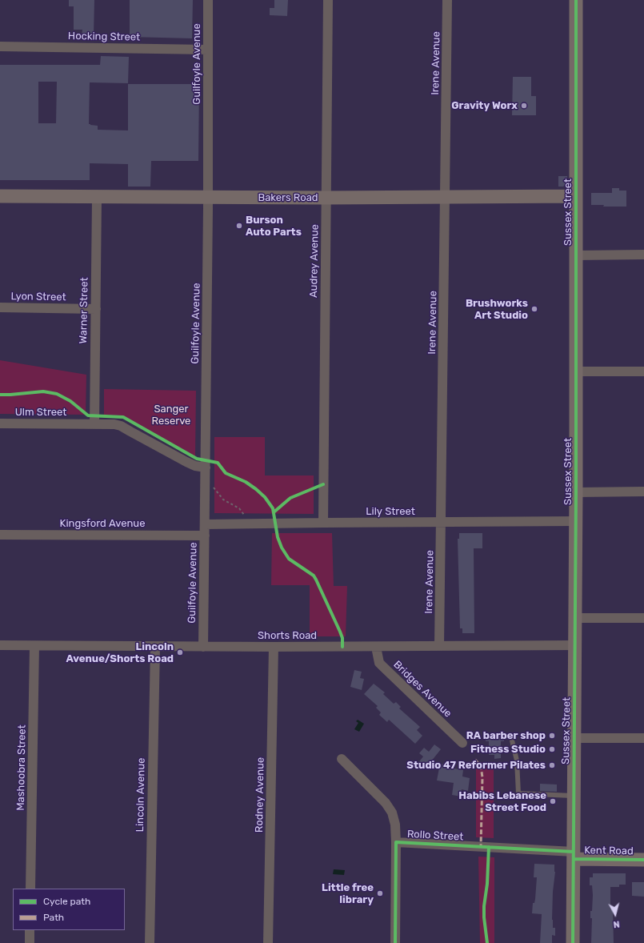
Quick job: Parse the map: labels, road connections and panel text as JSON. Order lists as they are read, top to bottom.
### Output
{
  "streets": {
    "street": [
      "Hocking Street",
      "Irene Avenue",
      "Guilfoyle Avenue",
      "Bakers Road",
      "Sussex Street",
      "Audrey Avenue",
      "Lyon Street",
      "Warner Street",
      "Ulm Street",
      "Lily Street",
      "Kingsford Avenue",
      "Shorts Road",
      "Bridges Avenue",
      "Mashoobra Street",
      "Lincoln Avenue",
      "Rodney Avenue",
      "Rollo Street",
      "Kent Road"
    ]
  },
  "crossings": [
    ["Hocking Street", "Guilfoyle Avenue"],
    ["Irene Avenue", "Bakers Road"],
    ["Irene Avenue", "Lily Street"],
    ["Irene Avenue", "Shorts Road"],
    ["Guilfoyle Avenue", "Bakers Road"],
    ["Guilfoyle Avenue", "Ulm Street"],
    ["Guilfoyle Avenue", "Lily Street"],
    ["Guilfoyle Avenue", "Kingsford Avenue"],
    ["Guilfoyle Avenue", "Shorts Road"],
    ["Bakers Road", "Sussex Street"],
    ["Bakers Road", "Audrey Avenue"],
    ["Bakers Road", "Warner Street"],
    ["Sussex Street", "Lily Street"],
    ["Sussex Street", "Shorts Road"],
    ["Sussex Street", "Rollo Street"],
    ["Sussex Street", "Kent Road"],
    ["Audrey Avenue", "Lily Street"],
    ["Lyon Street", "Warner Street"],
    ["Warner Street", "Ulm Street"],
    ["Shorts Road", "Bridges Avenue"],
    ["Shorts Road", "Mashoobra Street"],
    ["Shorts Road", "Lincoln Avenue"],
    ["Shorts Road", "Rodney Avenue"],
    ["Rollo Street", "Kent Road"]
  ],
  "parks": ["Sanger Reserve"],
  "places": [
    "Gravity Worx",
    "Burson Auto Parts",
    "Brushworks Art Studio",
    "Lincoln Avenue/Shorts Road",
    "RA barber shop",
    "Fitness Studio",
    "Studio 47 Reformer Pilates",
    "Habibs Lebanese Street Food",
    "Little free library"
  ],
  "legend": ["Cycle path", "Path"],
  "north": "bottom"
}
